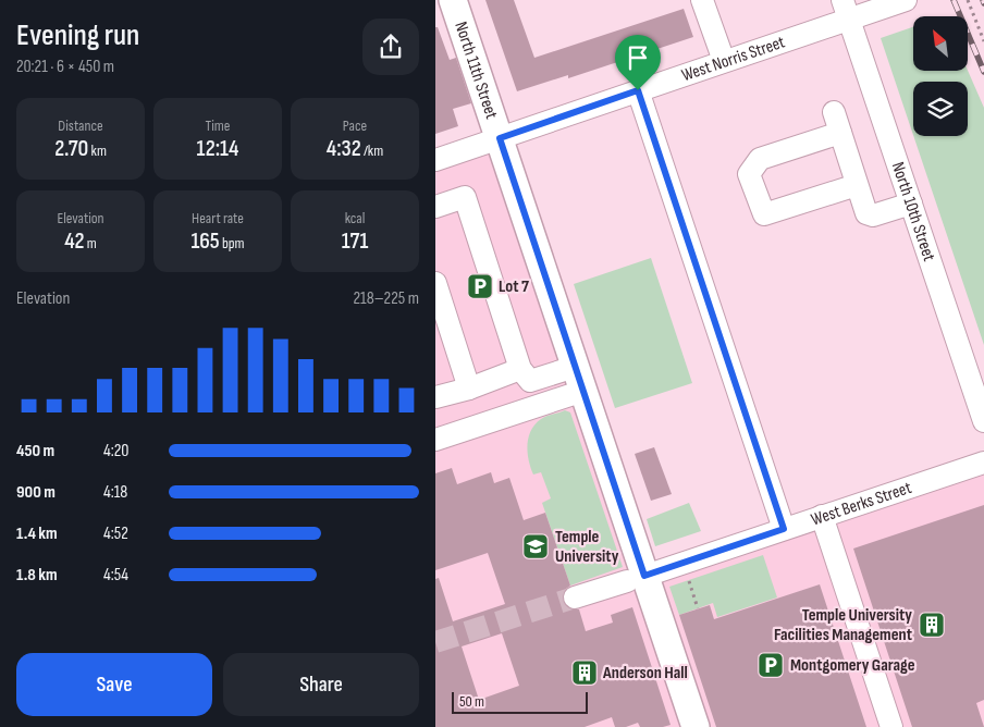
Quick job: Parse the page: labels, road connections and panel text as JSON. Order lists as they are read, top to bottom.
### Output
{
  "streets": {
    "main road": ["North 11th Street"],
    "street": ["West Norris Street", "North 10th Street", "West Berks Street"]
  },
  "crossings": [
    ["West Norris Street", "North 11th Street"],
    ["West Norris Street", "North 10th Street"],
    ["North 11th Street", "West Berks Street"]
  ],
  "places": {
    "parking": ["Lot 7", "Montgomery Garage"],
    "school or university": ["Temple University"],
    "building": ["Temple University Facilities Management", "Anderson Hall"]
  },
  "scale_bar": "50 m",
  "north": "top left",
  "page": {
    "heading": ["Evening run", "20:21 · 6 × 450 m"],
    "stats": [
      ["Distance", "2.70 km"],
      ["Time", "12:14"],
      ["Pace", "4:32 /km"],
      ["Elevation", "42 m"],
      ["Heart rate", "165 bpm"],
      ["kcal", "171"]
    ],
    "chart": ["Elevation", "218–225 m"],
    "list": [
      {
        "name": "450 m",
        "note": "4:20"
      },
      {
        "name": "900 m",
        "note": "4:18"
      },
      {
        "name": "1.4 km",
        "note": "4:52"
      },
      {
        "name": "1.8 km",
        "note": "4:54"
      }
    ],
    "buttons": ["Save", "Share"],
    "scale": "50 m"
  }
}
